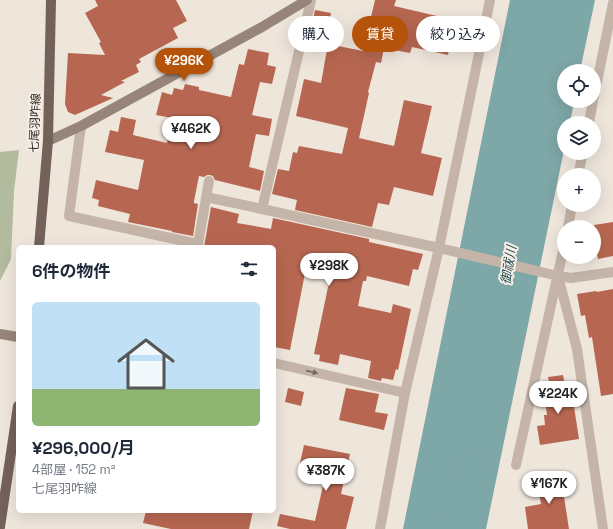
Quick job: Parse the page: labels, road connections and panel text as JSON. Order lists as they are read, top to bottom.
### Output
{
  "streets": {
    "main road": ["七尾羽咋線"]
  },
  "water": ["御祓川"],
  "page": {
    "chip": ["購入", "賃貸", "絞り込み"],
    "price": [
      "¥296K",
      "¥462K",
      "¥298K",
      "¥224K",
      "¥387K",
      "¥167K"
    ],
    "map_buttons": ["+", "−"],
    "heading": "6件の物件",
    "list": [
      {
        "name": "¥296,000/月",
        "note": "4部屋 · 152 m² · 七尾羽咋線"
      }
    ]
  }
}
